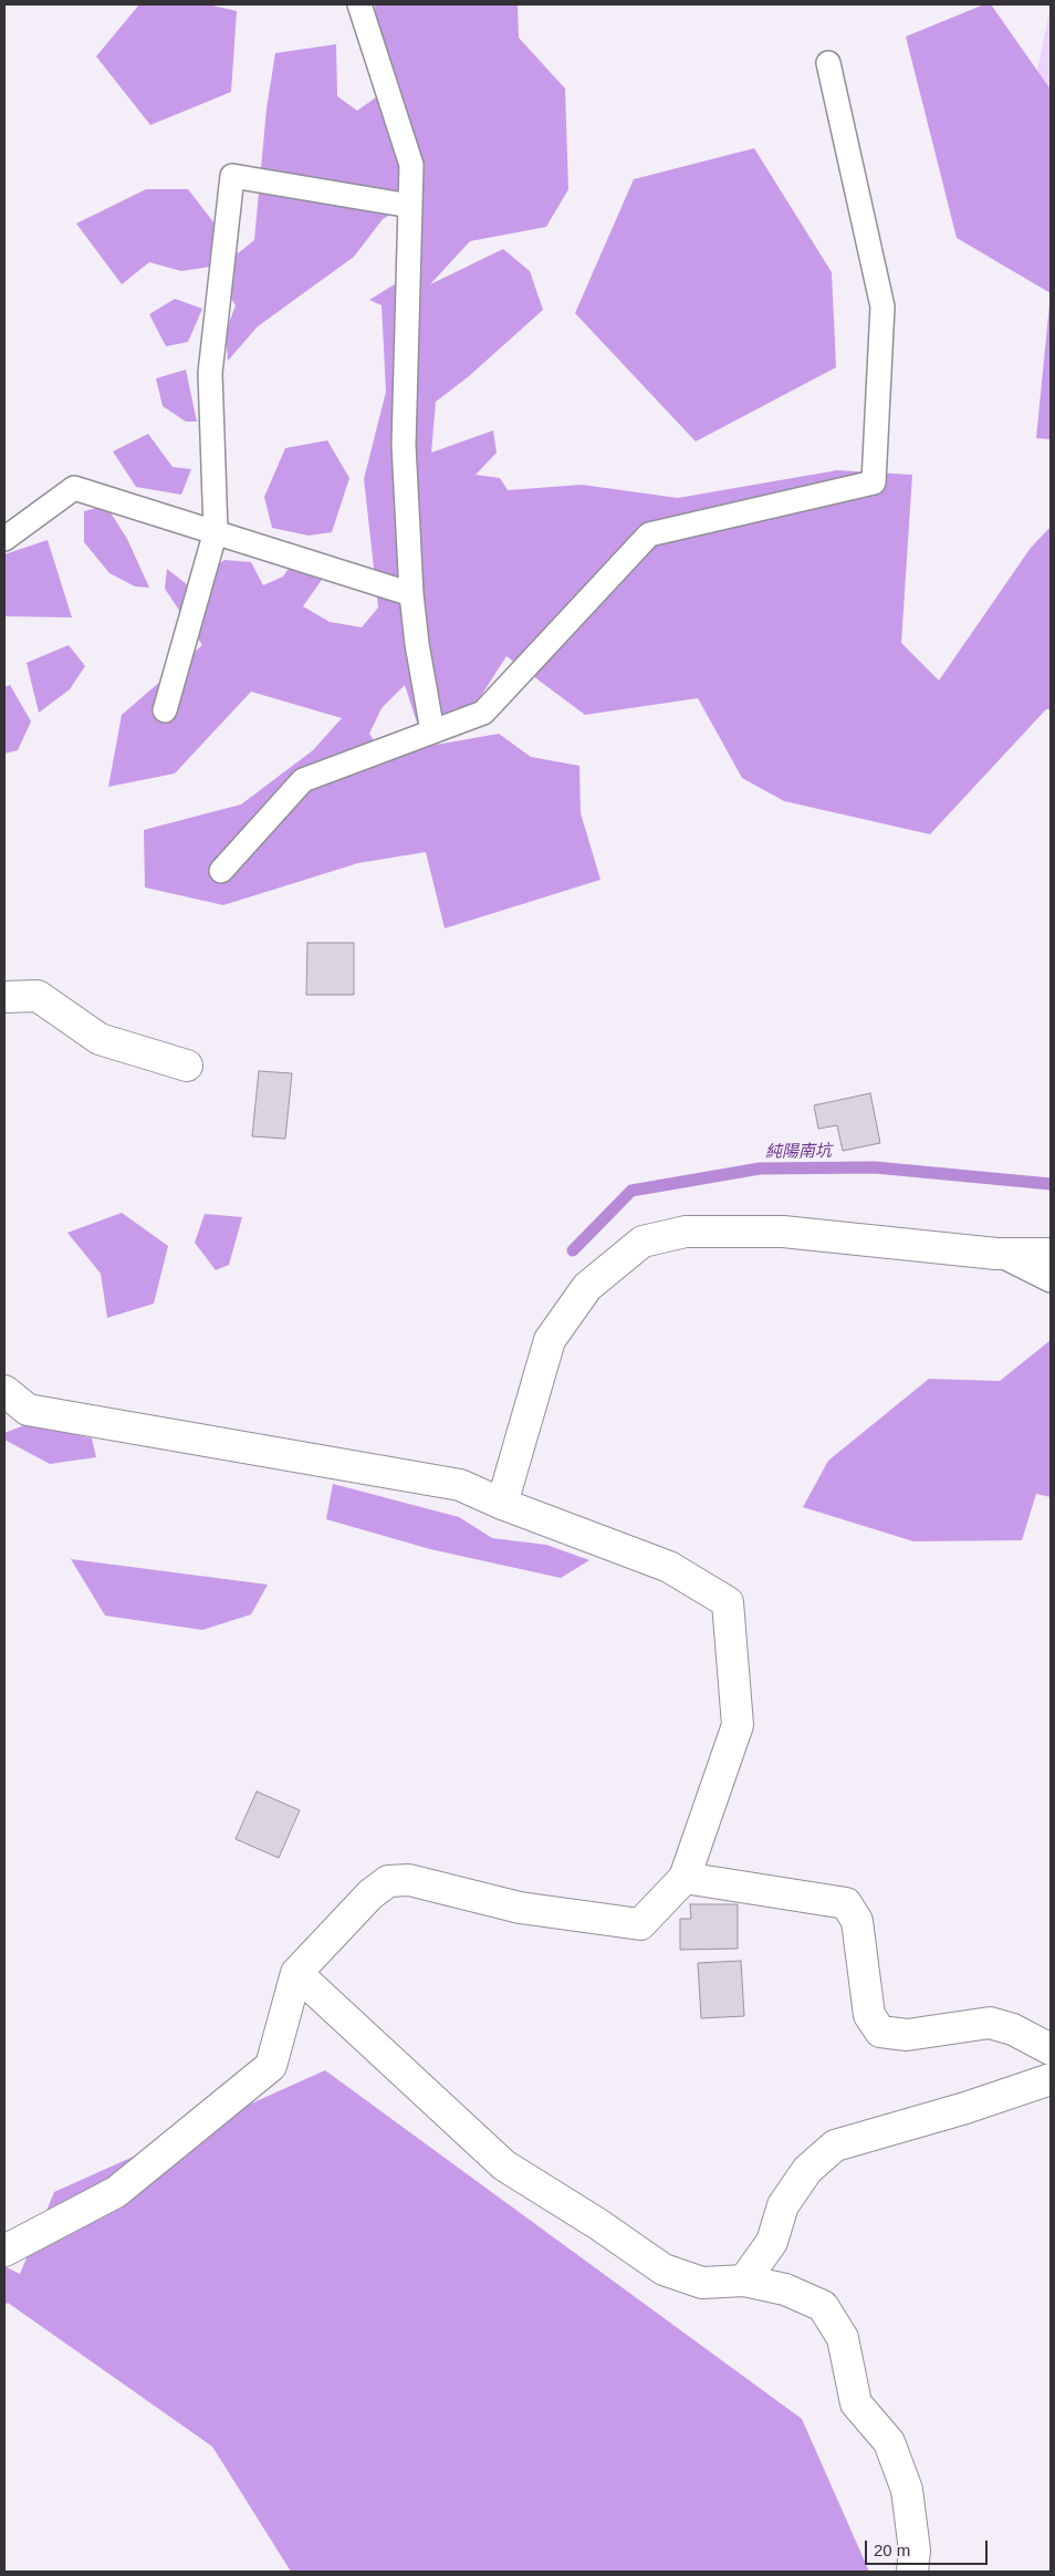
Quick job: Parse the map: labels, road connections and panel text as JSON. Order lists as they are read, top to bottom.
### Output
{
  "water": ["純陽南坑"],
  "scale_bar": "20 m"
}
